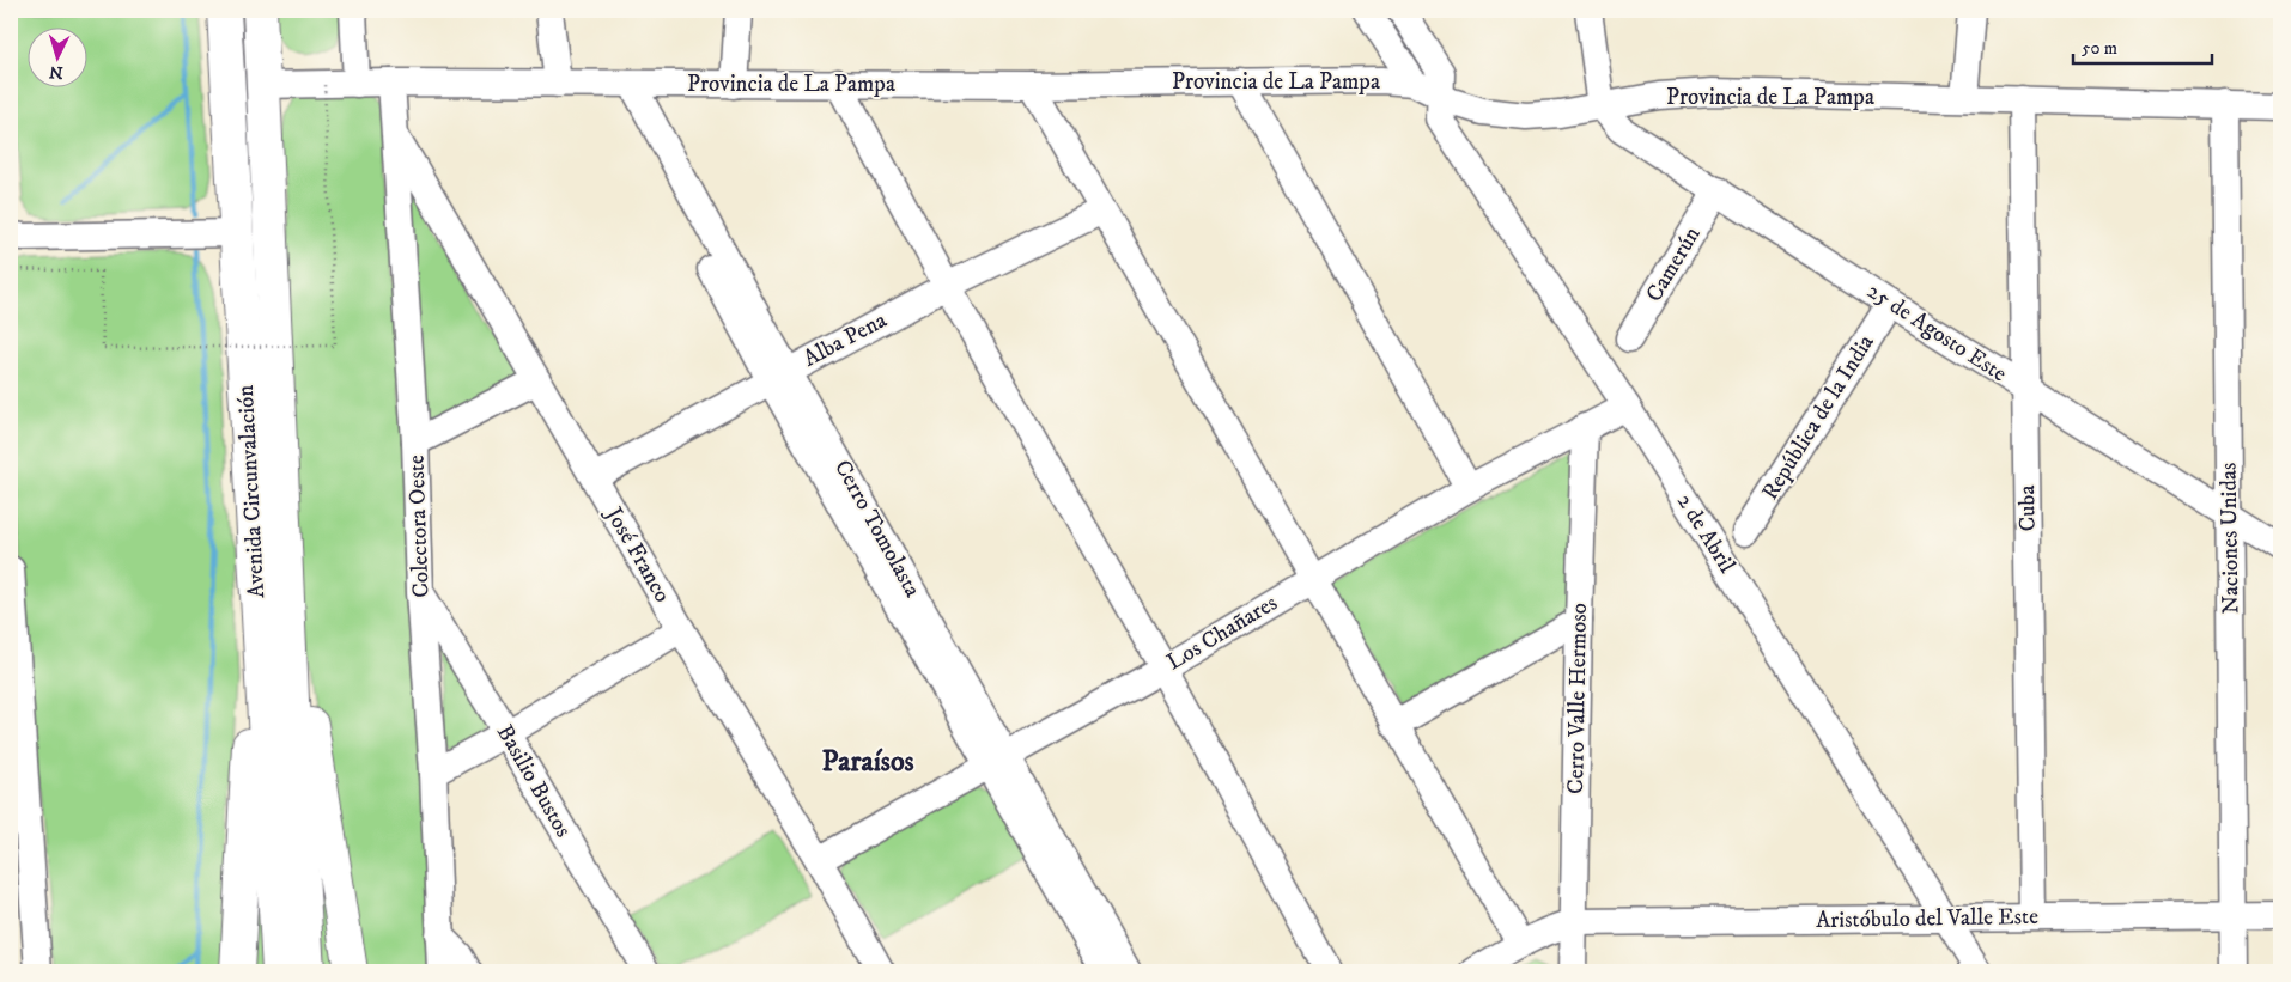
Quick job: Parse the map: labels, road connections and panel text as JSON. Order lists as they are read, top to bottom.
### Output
{
  "streets": {
    "highway": ["Avenida Circunvalación"],
    "street": [
      "Provincia de La Pampa",
      "Camerún",
      "25 de Agosto Este",
      "Alba Pena",
      "República de la India",
      "Cuba",
      "Colectora Oeste",
      "Cerro Tomolasta",
      "2 de Abril",
      "Naciones Unidas",
      "José Franco",
      "Los Chañares",
      "Cerro Valle Hermoso",
      "Basilio Bustos",
      "Aristóbulo del Valle Este"
    ]
  },
  "crossings": [
    ["Provincia de La Pampa", "25 de Agosto Este"],
    ["Provincia de La Pampa", "Avenida Circunvalación"],
    ["Provincia de La Pampa", "Cuba"],
    ["Provincia de La Pampa", "Colectora Oeste"],
    ["Provincia de La Pampa", "Cerro Tomolasta"],
    ["Provincia de La Pampa", "2 de Abril"],
    ["Provincia de La Pampa", "Naciones Unidas"],
    ["Camerún", "25 de Agosto Este"],
    ["25 de Agosto Este", "República de la India"],
    ["25 de Agosto Este", "Cuba"],
    ["25 de Agosto Este", "Naciones Unidas"],
    ["Alba Pena", "Cerro Tomolasta"],
    ["Alba Pena", "José Franco"],
    ["Cuba", "Aristóbulo del Valle Este"],
    ["Colectora Oeste", "José Franco"],
    ["Colectora Oeste", "Basilio Bustos"],
    ["Cerro Tomolasta", "Los Chañares"],
    ["2 de Abril", "Los Chañares"],
    ["2 de Abril", "Aristóbulo del Valle Este"],
    ["Naciones Unidas", "Aristóbulo del Valle Este"],
    ["José Franco", "Los Chañares"],
    ["Los Chañares", "Cerro Valle Hermoso"],
    ["Cerro Valle Hermoso", "Aristóbulo del Valle Este"]
  ],
  "districts": ["Paraísos"],
  "scale_bar": "50 m",
  "north": "bottom"
}
